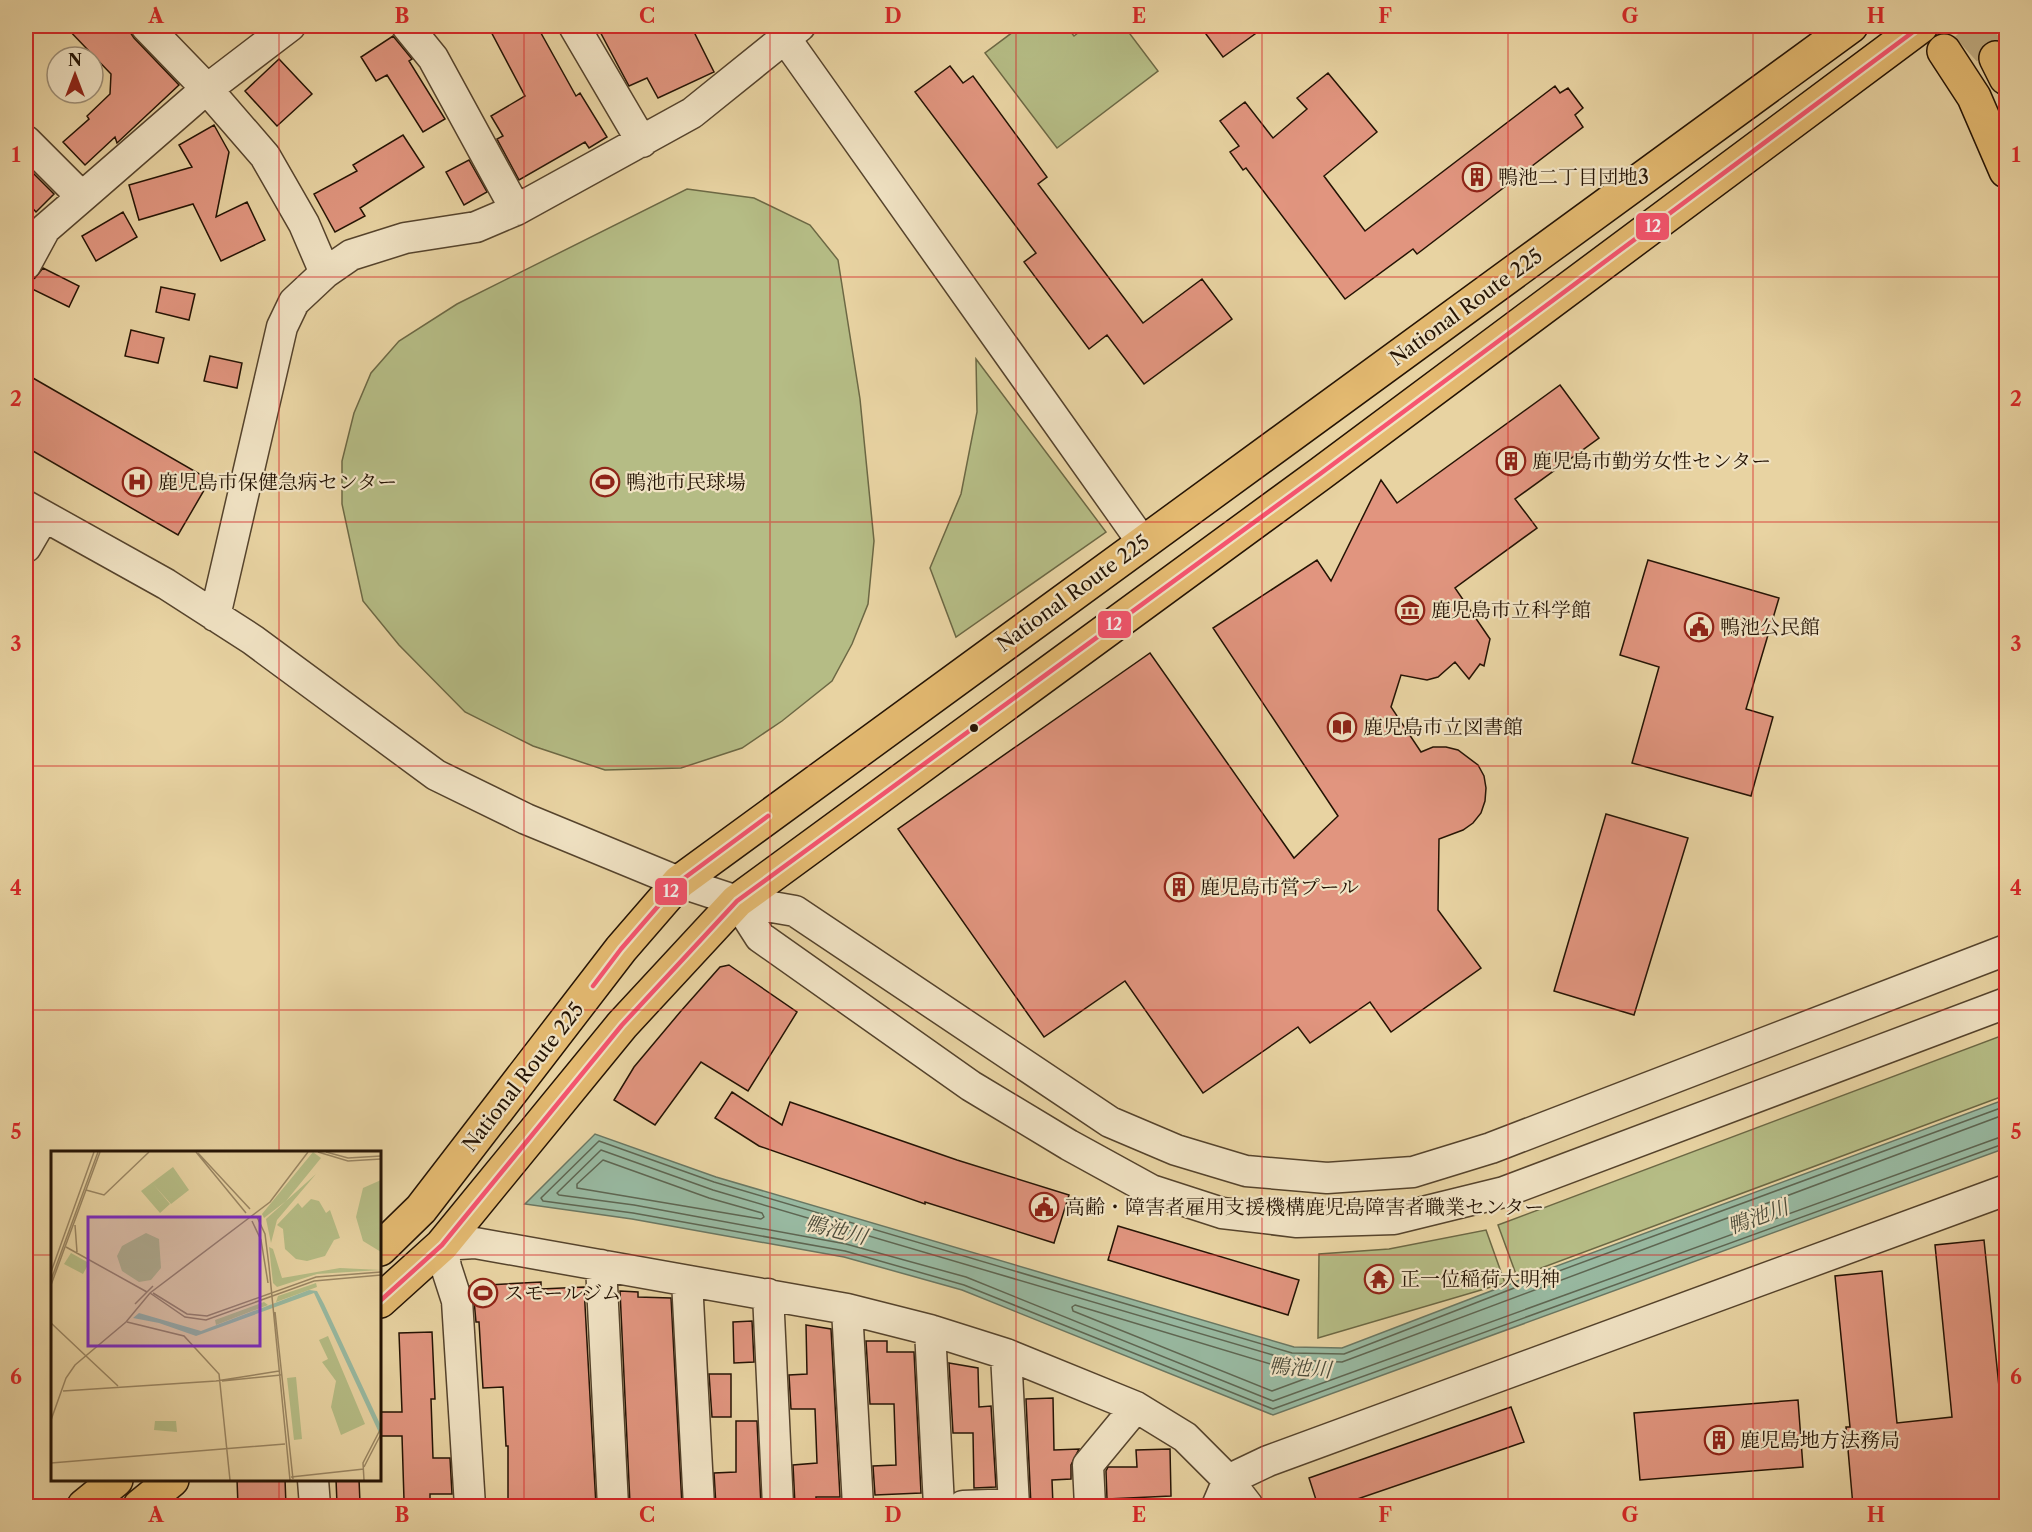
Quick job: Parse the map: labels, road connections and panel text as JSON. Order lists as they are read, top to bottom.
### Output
{
  "streets": {
    "main road": ["National Route 225"]
  },
  "water": ["鴨池川"],
  "places": {
    "building": [
      "鴨池二丁目団地3",
      "鹿児島市勤労女性センター",
      "鹿児島市営プール",
      "鹿児島地方法務局"
    ],
    "hospital": ["鹿児島市保健急病センター"],
    "sports": ["鴨池市民球場", "スモールジム"],
    "museum": ["鹿児島市立科学館"],
    "public building": ["鴨池公民館", "高齢・障害者雇用支援機構鹿児島障害者職業センター"],
    "library": ["鹿児島市立図書館"],
    "temple": ["正一位稲荷大明神"]
  },
  "lines": ["transit line 12"],
  "north": "top",
  "grid": {
    "columns": [
      "A",
      "B",
      "C",
      "D",
      "E",
      "F",
      "G",
      "H"
    ],
    "rows": [
      "1",
      "2",
      "3",
      "4",
      "5",
      "6"
    ]
  }
}
